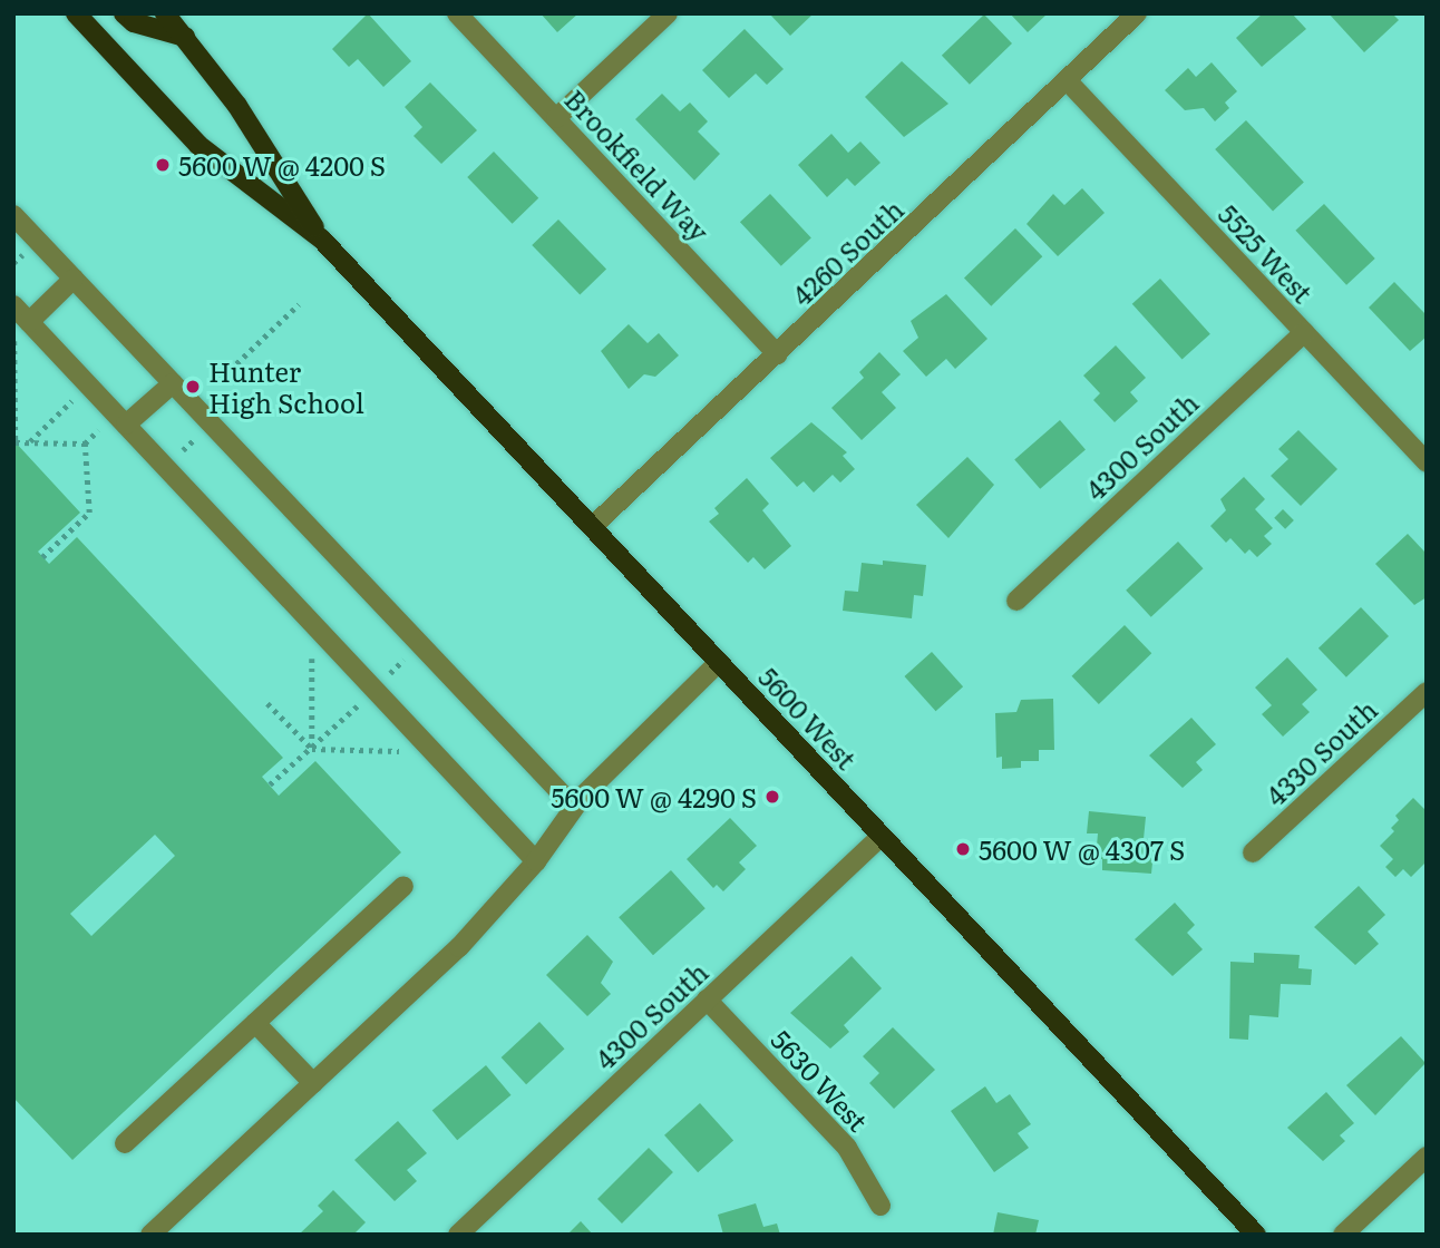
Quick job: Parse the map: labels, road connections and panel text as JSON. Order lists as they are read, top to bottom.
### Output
{
  "streets": {
    "main road": ["5600 West"],
    "street": [
      "Brookfield Way",
      "4260 South",
      "5525 West",
      "4300 South",
      "4330 South",
      "5630 West"
    ]
  },
  "crossings": [
    ["Brookfield Way", "4260 South"],
    ["4260 South", "5525 West"],
    ["4260 South", "5600 West"],
    ["5525 West", "4300 South"],
    ["4300 South", "5600 West"],
    ["4300 South", "5630 West"]
  ],
  "places": [
    "5600 W @ 4200 S",
    "Hunter High School",
    "5600 W @ 4290 S",
    "5600 W @ 4307 S"
  ]
}
